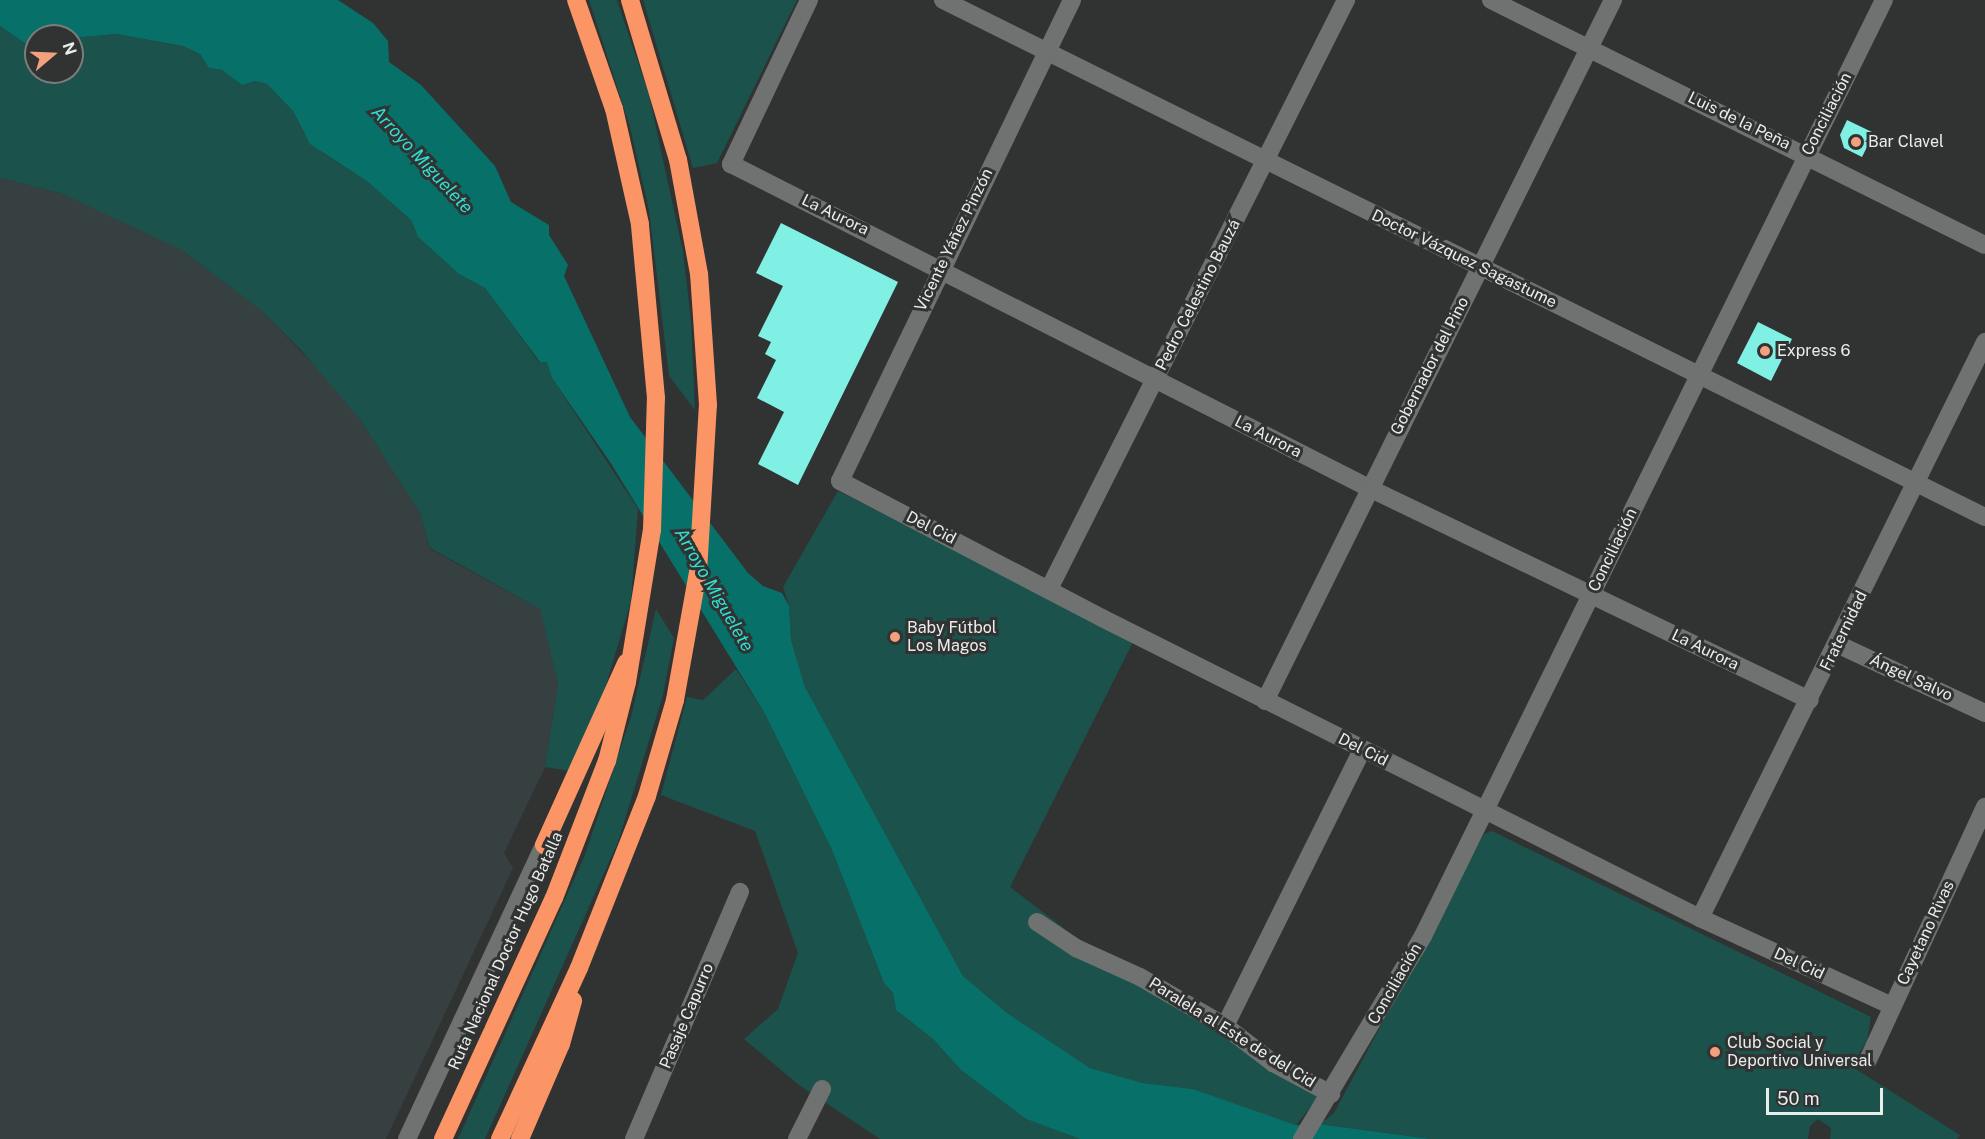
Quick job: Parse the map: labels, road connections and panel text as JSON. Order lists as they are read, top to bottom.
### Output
{
  "streets": {
    "highway": ["Ruta Nacional Doctor Hugo Batalla"],
    "street": [
      "Conciliación",
      "Luis de la Peña",
      "La Aurora",
      "Vicente Yáñez Pinzón",
      "Doctor Vázquez Sagastume",
      "Pedro Celestino Bauzá",
      "Gobernador del Pino",
      "Del Cid",
      "Fraternidad",
      "Ángel Salvo",
      "Cayetano Rivas",
      "Pasaje Capurro",
      "Paralela al Este de del Cid"
    ]
  },
  "crossings": [
    ["Conciliación", "Luis de la Peña"],
    ["Conciliación", "La Aurora"],
    ["Conciliación", "Doctor Vázquez Sagastume"],
    ["Conciliación", "Del Cid"],
    ["Conciliación", "Paralela al Este de del Cid"],
    ["Luis de la Peña", "Gobernador del Pino"],
    ["La Aurora", "Vicente Yáñez Pinzón"],
    ["La Aurora", "Pedro Celestino Bauzá"],
    ["La Aurora", "Gobernador del Pino"],
    ["La Aurora", "Fraternidad"],
    ["Vicente Yáñez Pinzón", "Doctor Vázquez Sagastume"],
    ["Vicente Yáñez Pinzón", "Del Cid"],
    ["Doctor Vázquez Sagastume", "Pedro Celestino Bauzá"],
    ["Doctor Vázquez Sagastume", "Gobernador del Pino"],
    ["Doctor Vázquez Sagastume", "Fraternidad"],
    ["Pedro Celestino Bauzá", "Del Cid"],
    ["Gobernador del Pino", "Del Cid"],
    ["Del Cid", "Fraternidad"],
    ["Del Cid", "Cayetano Rivas"],
    ["Fraternidad", "Ángel Salvo"]
  ],
  "water": ["Arroyo Miguelete"],
  "places": [
    "Bar Clavel",
    "Express 6",
    "Baby Fútbol Los Magos",
    "Club Social y Deportivo Universal"
  ],
  "scale_bar": "50 m",
  "north": "right"
}
